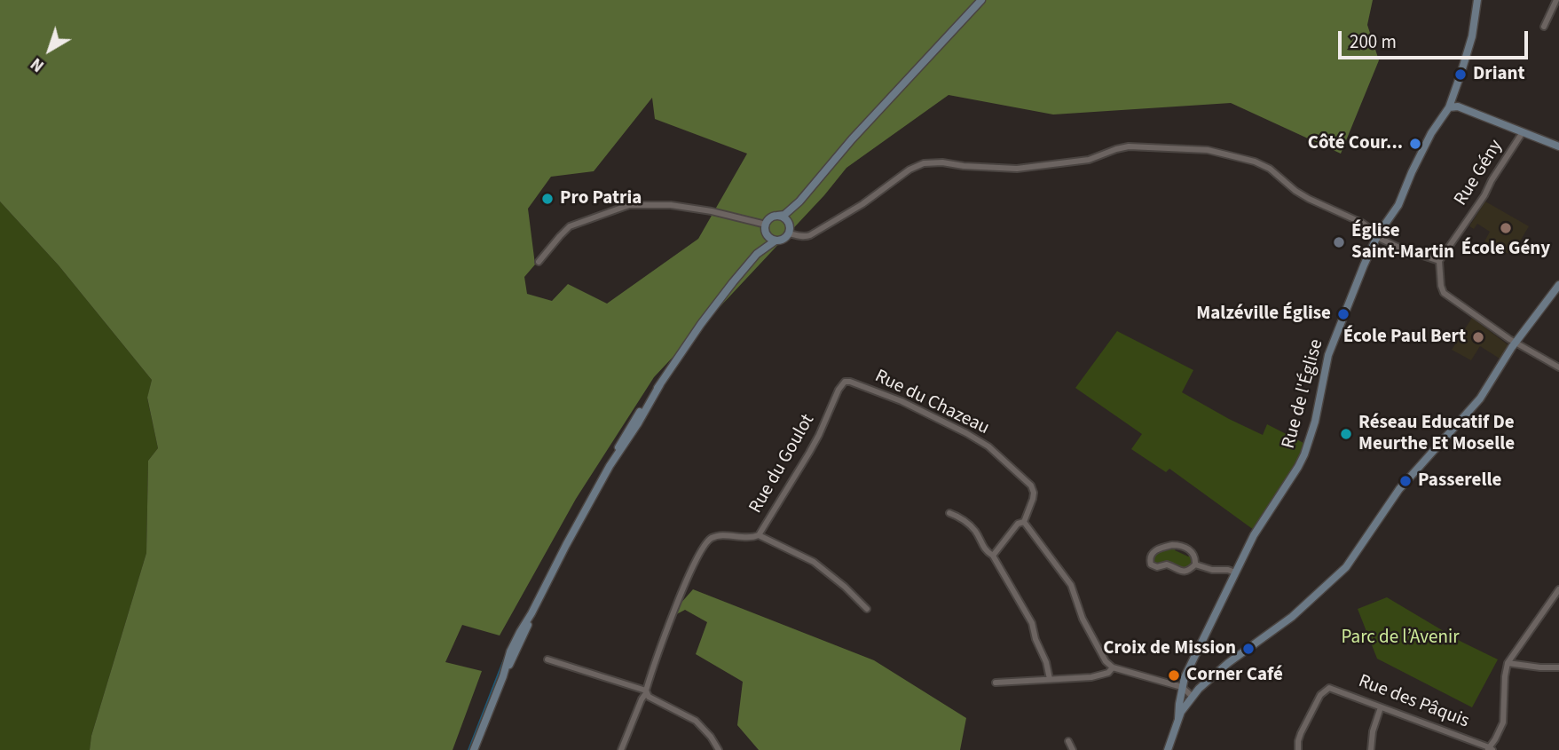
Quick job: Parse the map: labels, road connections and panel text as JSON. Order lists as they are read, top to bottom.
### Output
{
  "streets": {
    "main road": ["Rue de l'Église"],
    "street": [
      "Rue Gény",
      "Rue du Chazeau",
      "Rue du Goulot",
      "Rue des Pâquis"
    ]
  },
  "crossings": [
    ["Rue du Chazeau", "Rue du Goulot"]
  ],
  "parks": ["Parc de l’Avenir"],
  "places": [
    "Driant",
    "Côté Cour...",
    "Pro Patria",
    "École Gény",
    "Église Saint-Martin",
    "Malzéville Église",
    "École Paul Bert",
    "Réseau Educatif De Meurthe Et Moselle",
    "Passerelle",
    "Croix de Mission",
    "Corner Café"
  ],
  "scale_bar": "200 m",
  "north": "bottom left"
}
